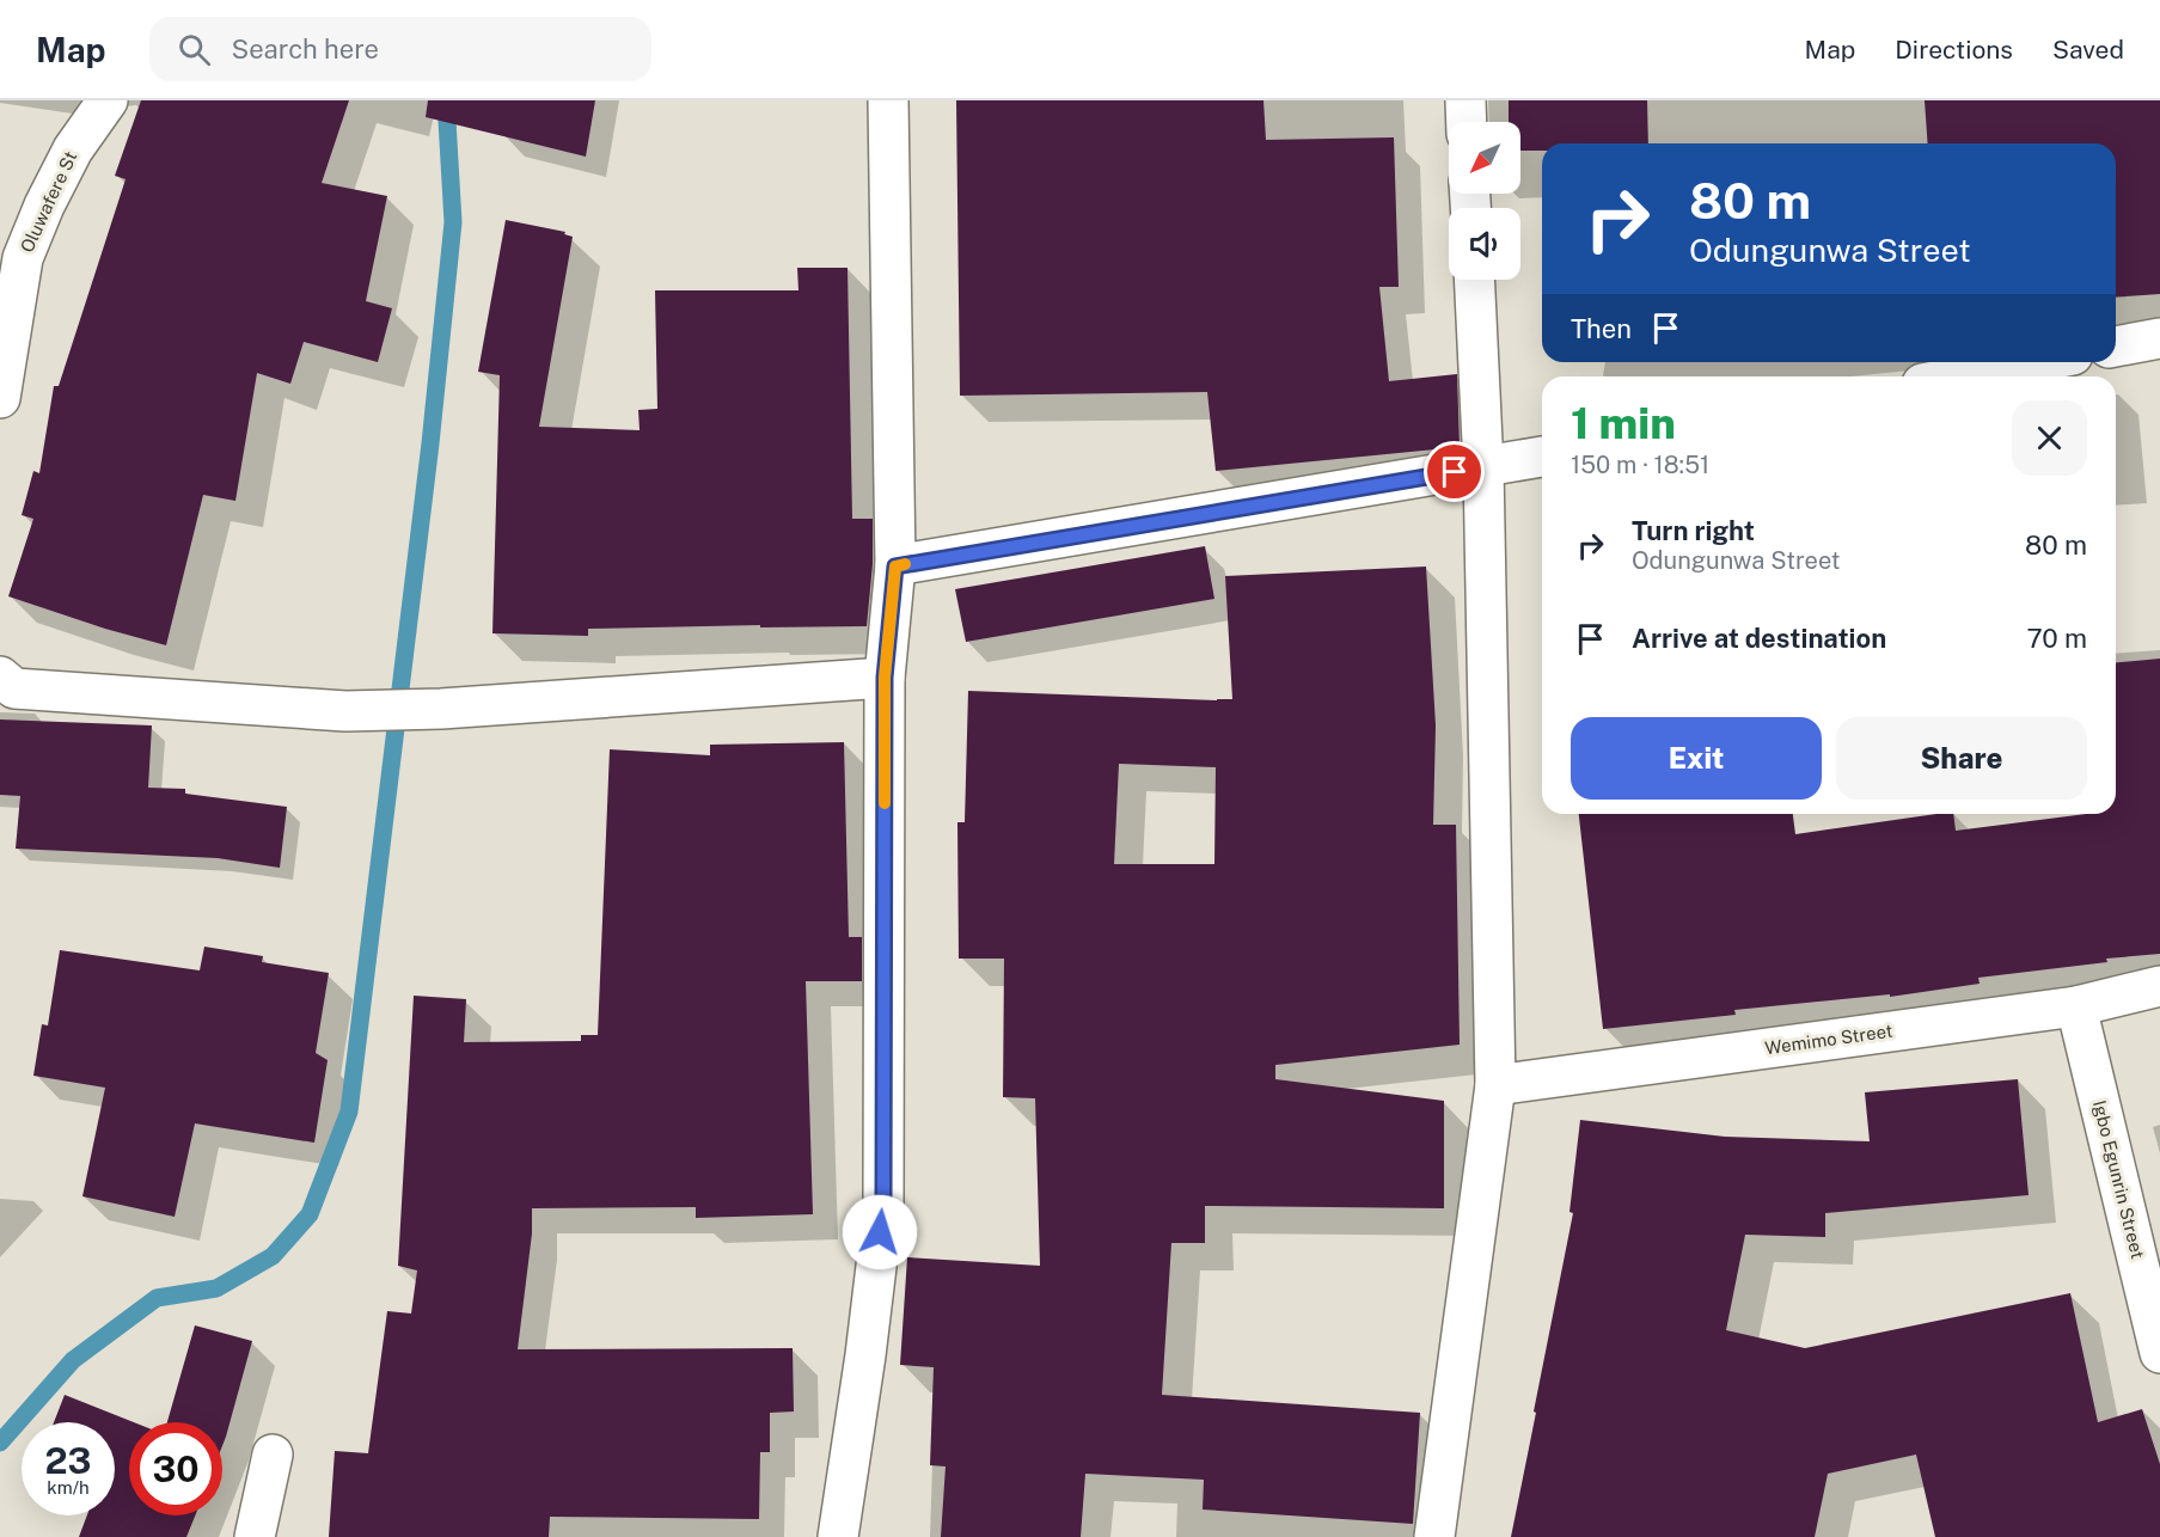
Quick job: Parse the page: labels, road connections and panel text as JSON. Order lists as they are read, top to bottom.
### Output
{
  "streets": {
    "street": ["Oluwafere St", "Wemimo Street", "Igbo Egunrin Street"]
  },
  "crossings": [
    ["Wemimo Street", "Igbo Egunrin Street"]
  ],
  "north": "bottom left",
  "page": {
    "header": "Map",
    "search": "Search here",
    "nav": ["Map", "Directions", "Saved"],
    "turn": ["80 m", "Odungunwa Street"],
    "then": "Then",
    "heading": ["1 min", "150 m · 18:51"],
    "list": [
      {
        "name": "Turn right",
        "note": "Odungunwa Street",
        "value": "80 m"
      },
      {
        "name": "Arrive at destination",
        "value": "70 m"
      }
    ],
    "buttons": ["Exit", "Share"],
    "speed": "23 km/h",
    "limit": "30"
  }
}
